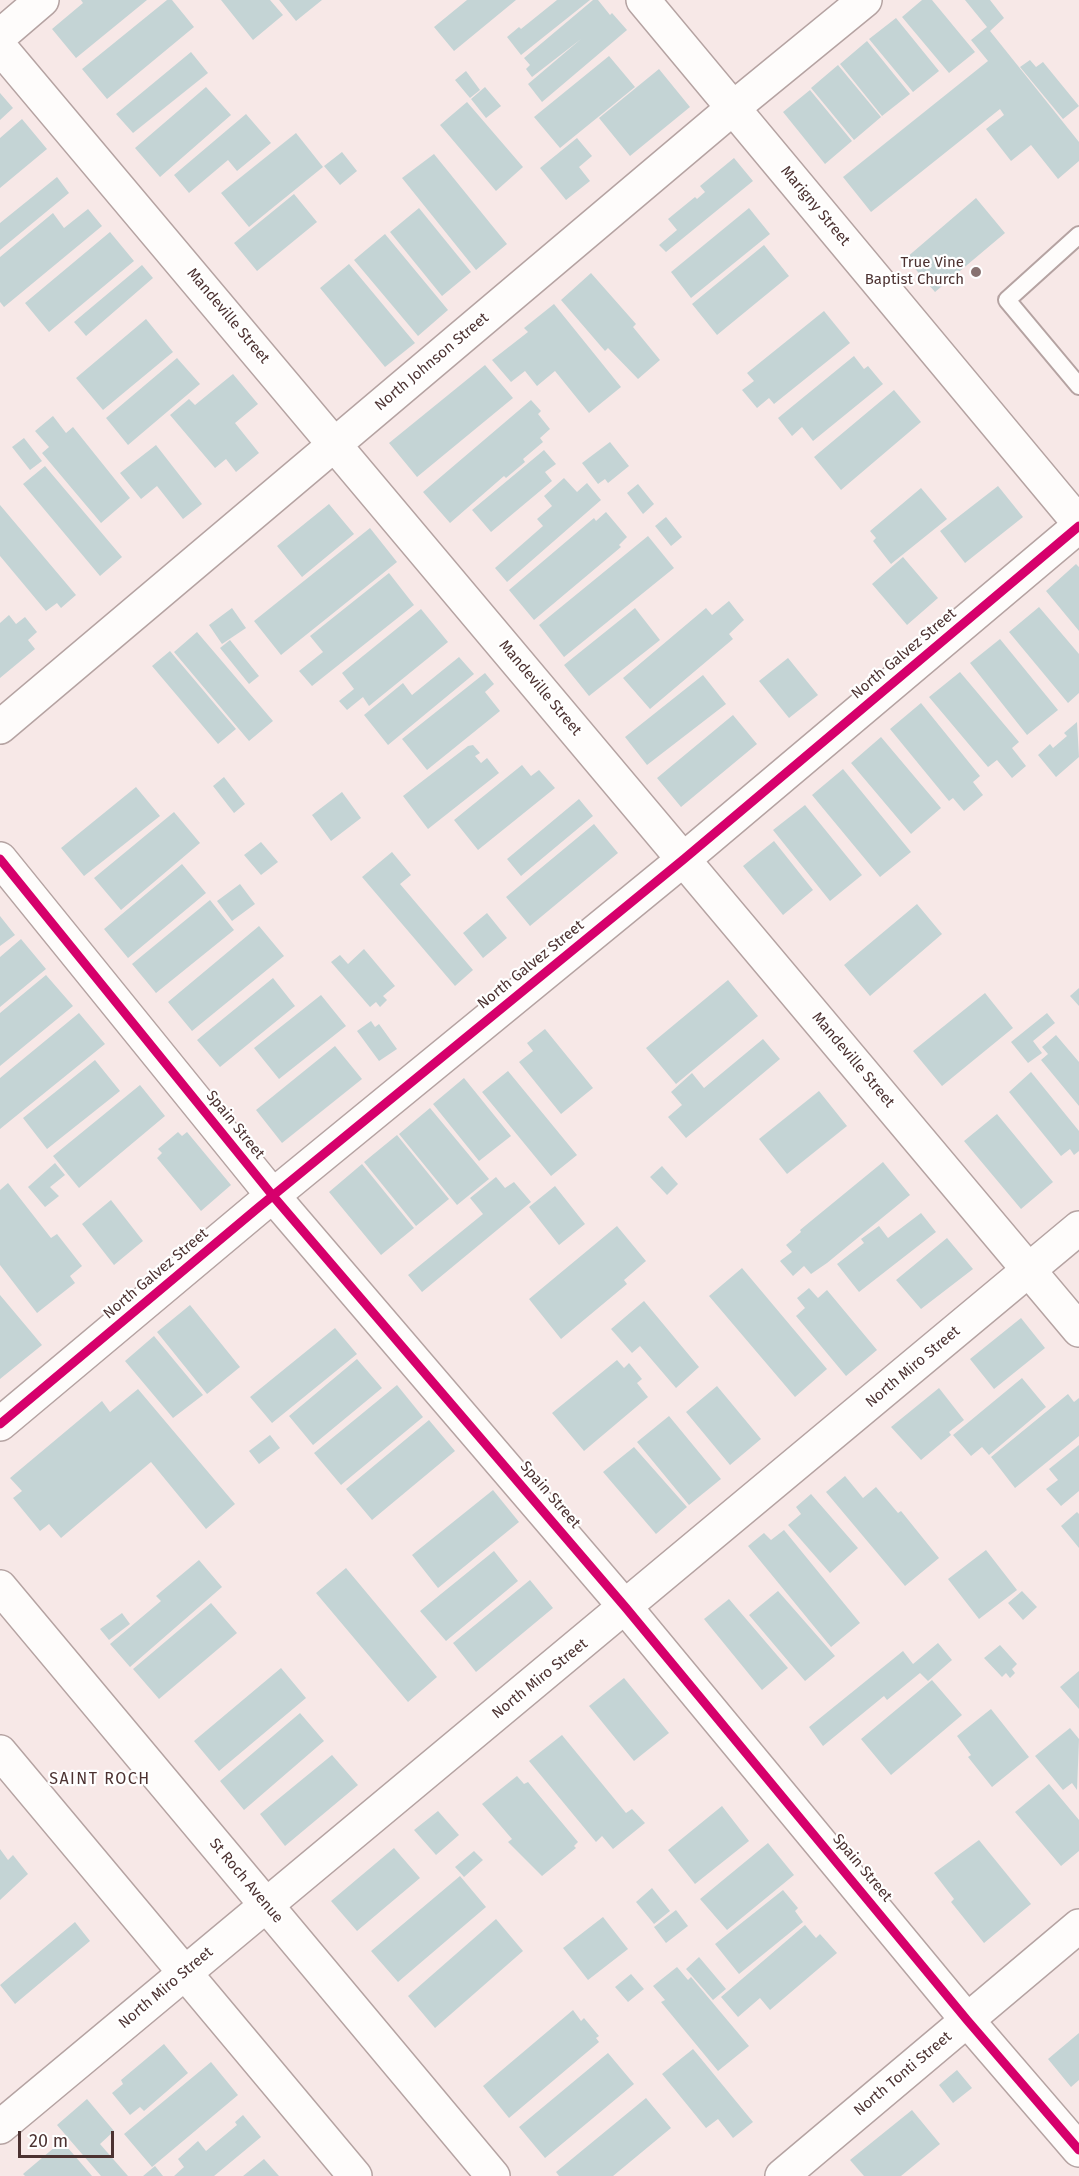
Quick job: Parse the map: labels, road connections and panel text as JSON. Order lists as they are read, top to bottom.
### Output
{
  "streets": {
    "street": [
      "Marigny Street",
      "Mandeville Street",
      "North Johnson Street",
      "North Galvez Street",
      "Spain Street",
      "North Miro Street",
      "St Roch Avenue",
      "North Tonti Street"
    ]
  },
  "crossings": [
    ["Marigny Street", "North Johnson Street"],
    ["Marigny Street", "North Galvez Street"],
    ["Mandeville Street", "North Johnson Street"],
    ["Mandeville Street", "North Galvez Street"],
    ["Mandeville Street", "North Miro Street"],
    ["North Galvez Street", "Spain Street"],
    ["Spain Street", "North Miro Street"],
    ["Spain Street", "North Tonti Street"],
    ["North Miro Street", "St Roch Avenue"]
  ],
  "districts": ["SAINT ROCH"],
  "places": ["True Vine Baptist Church"],
  "scale_bar": "20 m"
}
